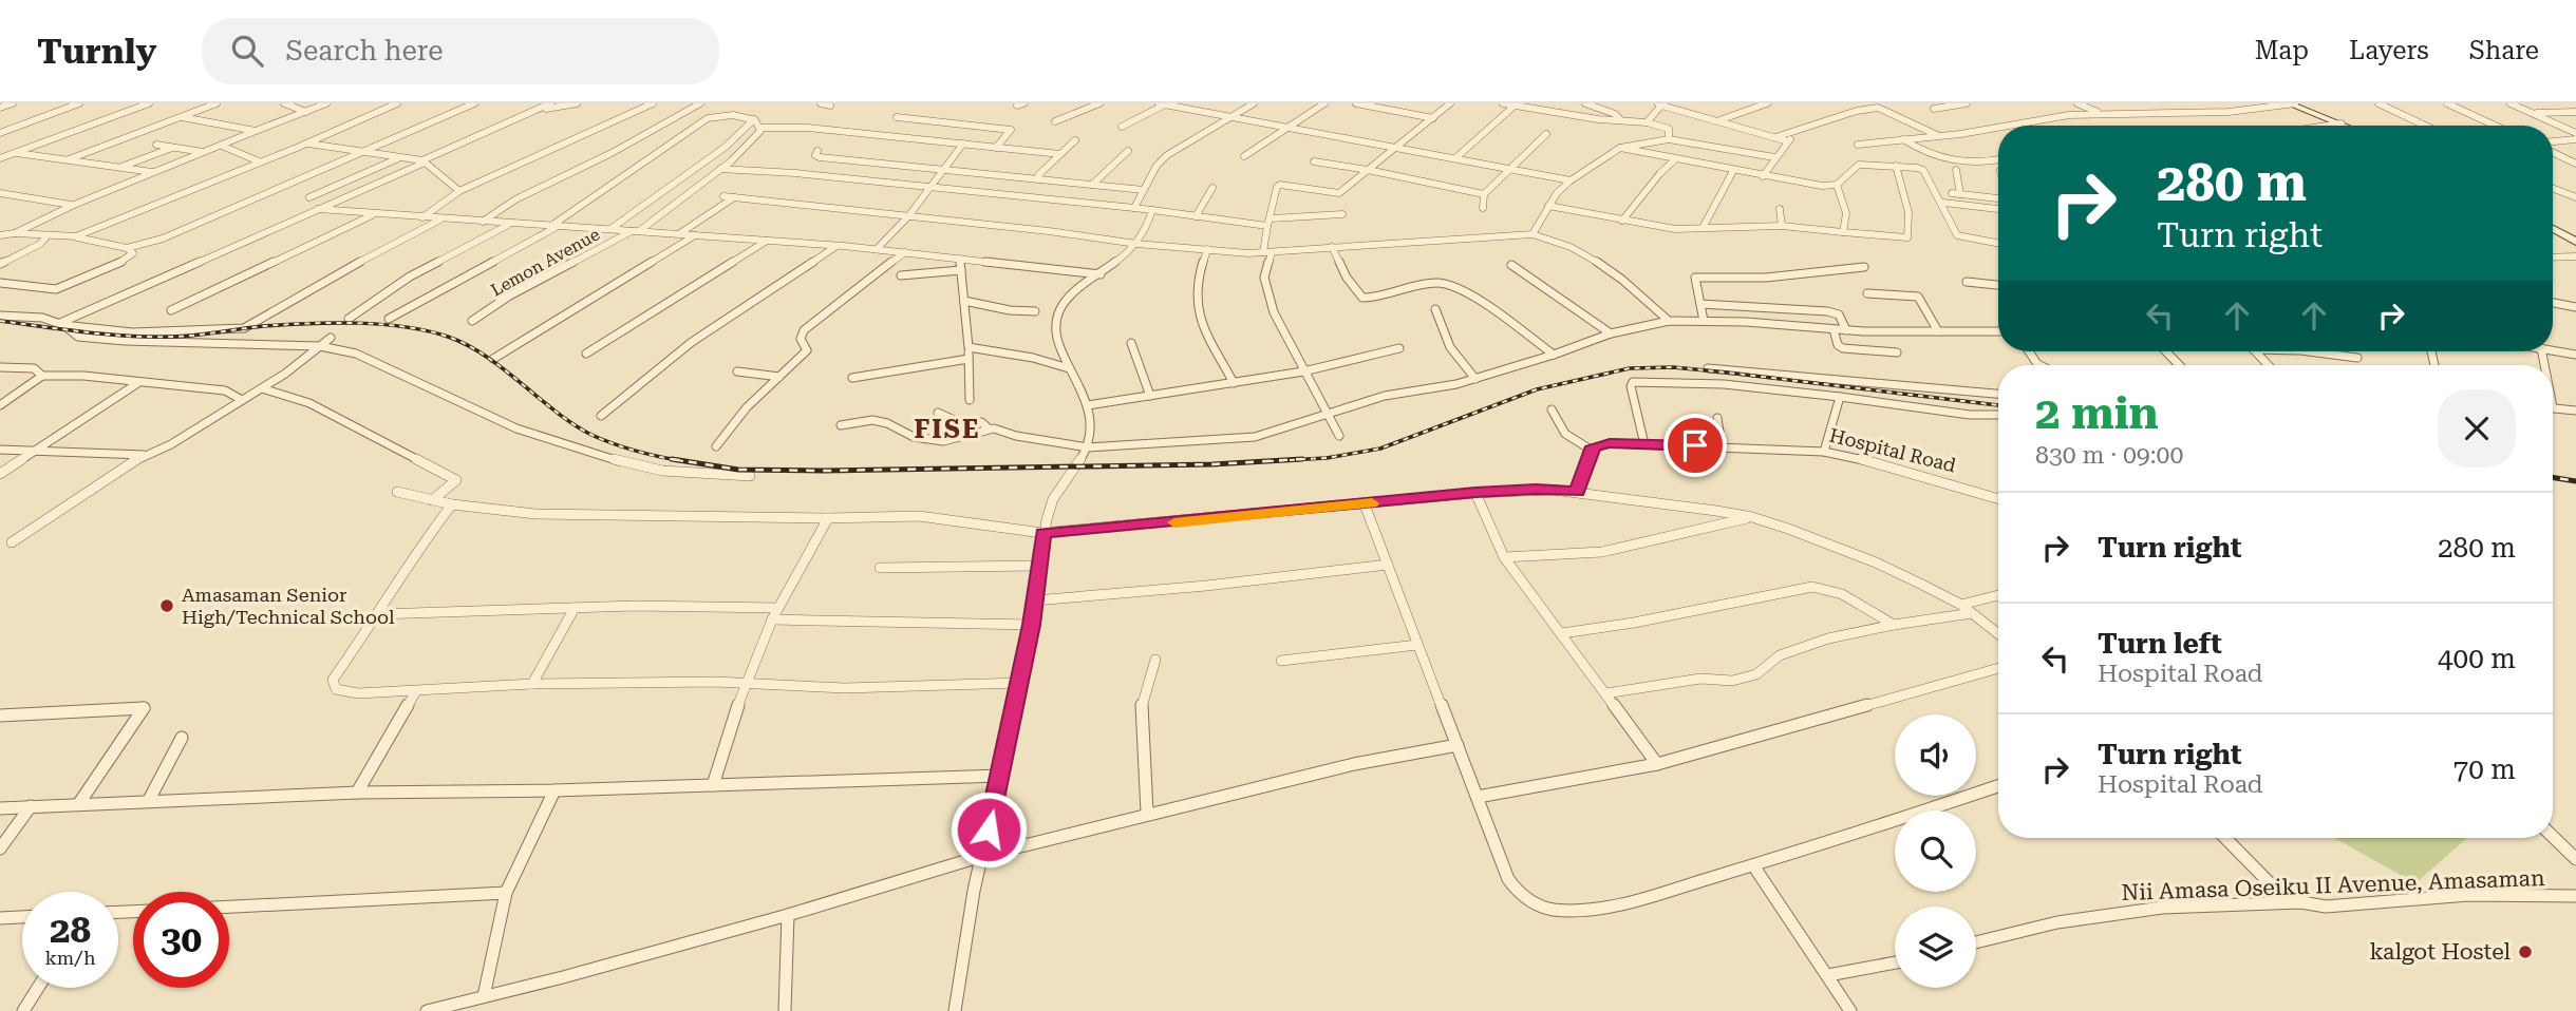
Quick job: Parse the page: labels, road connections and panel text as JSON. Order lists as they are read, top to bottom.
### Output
{
  "streets": {
    "street": ["Lemon Avenue", "Hospital Road", "Nii Amasa Oseiku II Avenue, Amasaman"]
  },
  "districts": ["FISE"],
  "places": ["Amasaman Senior High/Technical School", "kalgot Hostel"],
  "page": {
    "header": "Turnly",
    "search": "Search here",
    "nav": ["Map", "Layers", "Share"],
    "turn": ["280 m", "Turn right"],
    "heading": ["2 min", "830 m · 09:00"],
    "list": [
      {
        "name": "Turn right",
        "value": "280 m"
      },
      {
        "name": "Turn left",
        "note": "Hospital Road",
        "value": "400 m"
      },
      {
        "name": "Turn right",
        "note": "Hospital Road",
        "value": "70 m"
      }
    ],
    "speed": "28 km/h",
    "limit": "30"
  }
}
